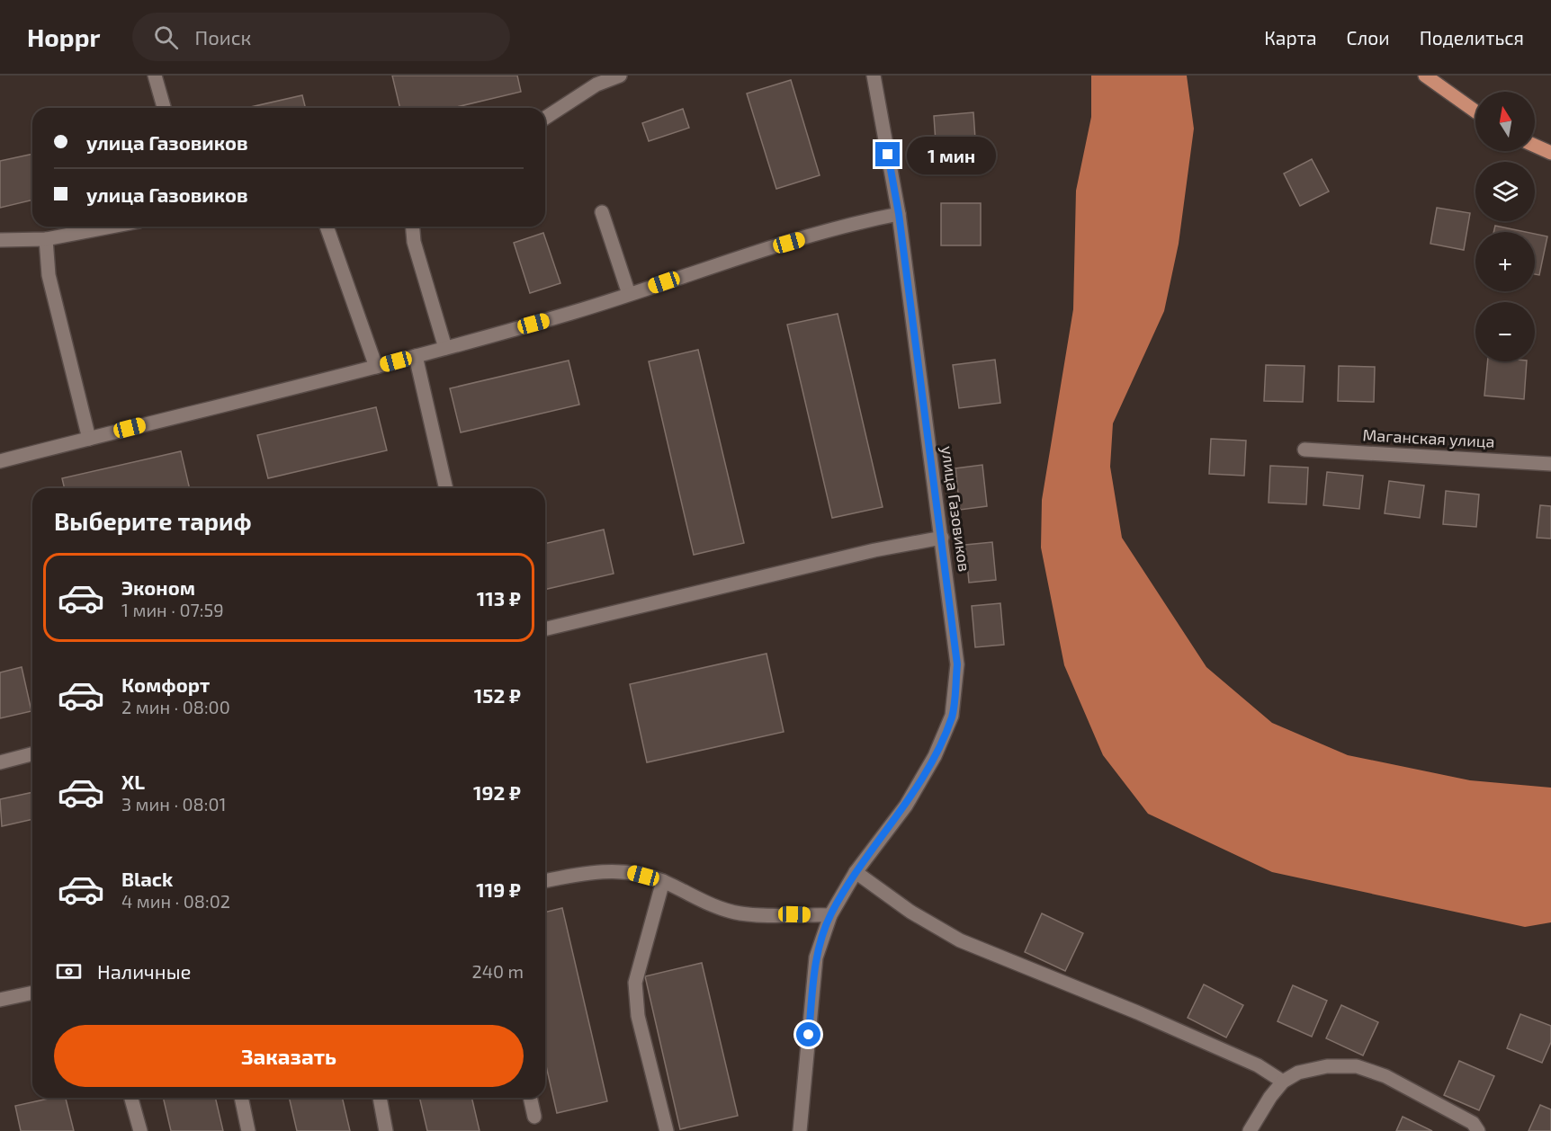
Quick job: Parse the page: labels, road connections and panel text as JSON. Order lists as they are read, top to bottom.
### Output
{
  "streets": {
    "street": ["Маганская улица", "улица Газовиков"]
  },
  "north": "top",
  "page": {
    "header": "Hoppr",
    "search": "Поиск",
    "nav": ["Карта", "Слои", "Поделиться"],
    "map_buttons": ["+", "−"],
    "banner": ["улица Газовиков", "улица Газовиков"],
    "bubble": "1 мин",
    "heading": "Выберите тариф",
    "list": [
      {
        "name": "Эконом",
        "note": "1 мин · 07:59",
        "value": "113 ₽"
      },
      {
        "name": "Комфорт",
        "note": "2 мин · 08:00",
        "value": "152 ₽"
      },
      {
        "name": "XL",
        "note": "3 мин · 08:01",
        "value": "192 ₽"
      },
      {
        "name": "Black",
        "note": "4 мин · 08:02",
        "value": "119 ₽"
      }
    ],
    "pay": ["Наличные", "240 m"],
    "buttons": "Заказать"
  }
}
